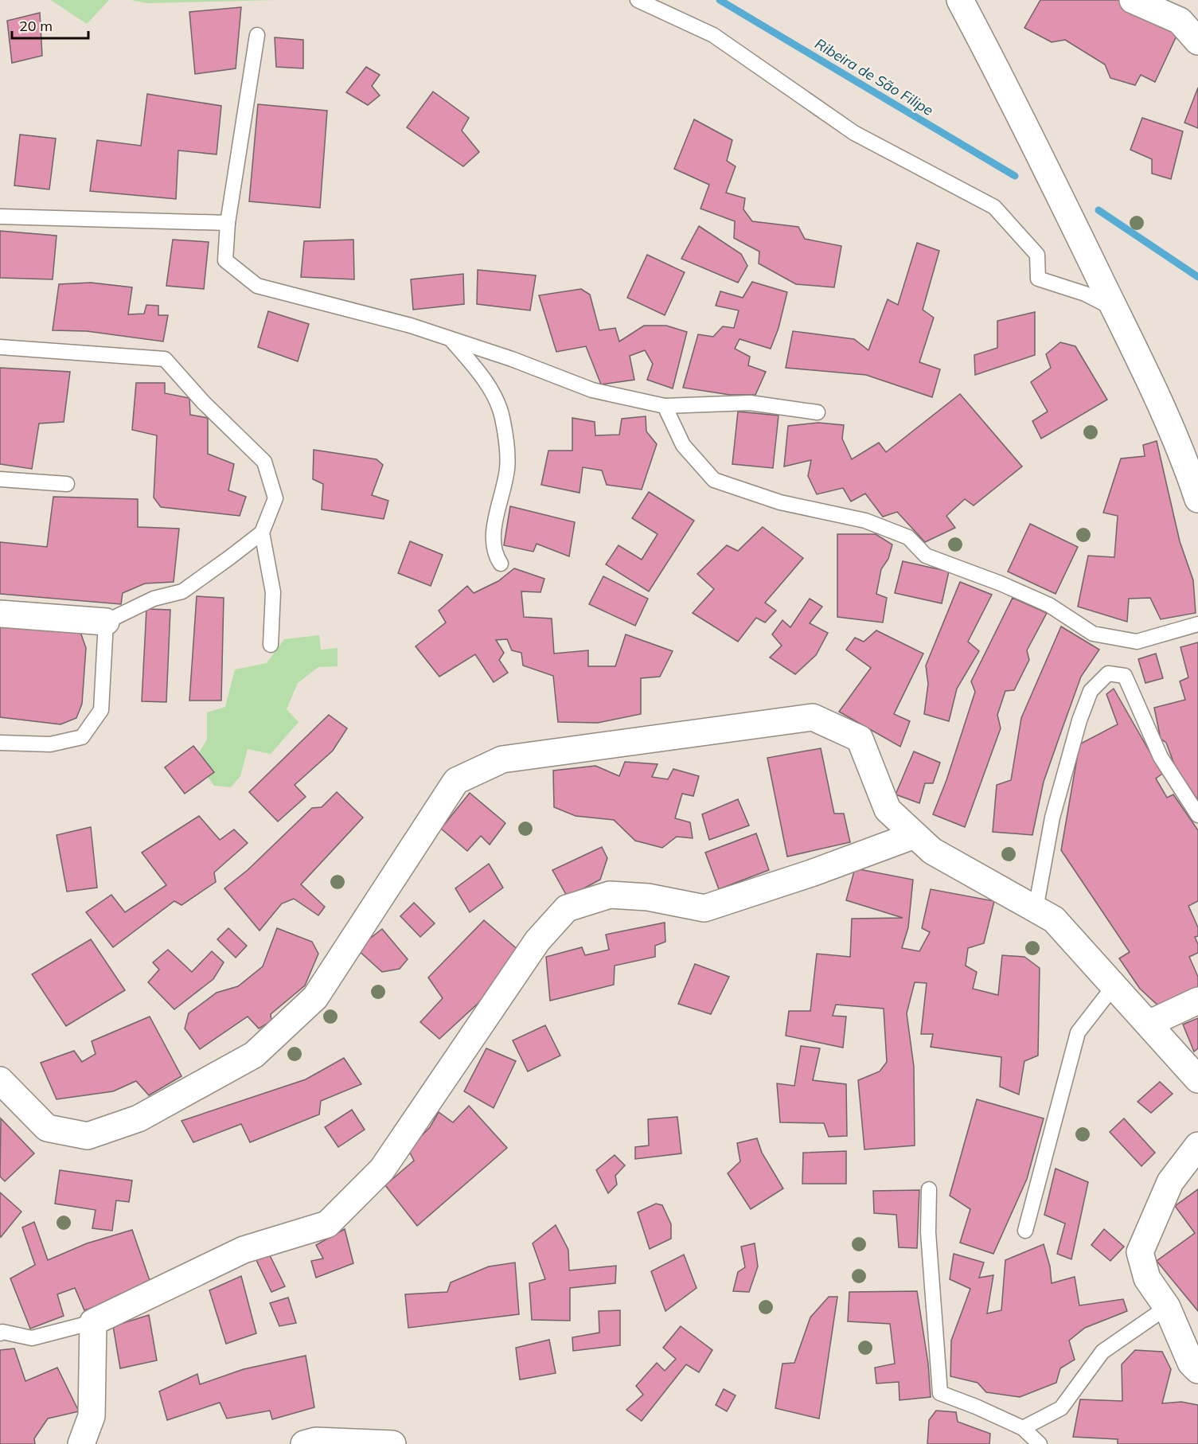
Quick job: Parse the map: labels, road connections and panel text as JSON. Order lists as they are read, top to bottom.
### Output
{
  "water": ["Ribeira de São Filipe"],
  "scale_bar": "20 m"
}
